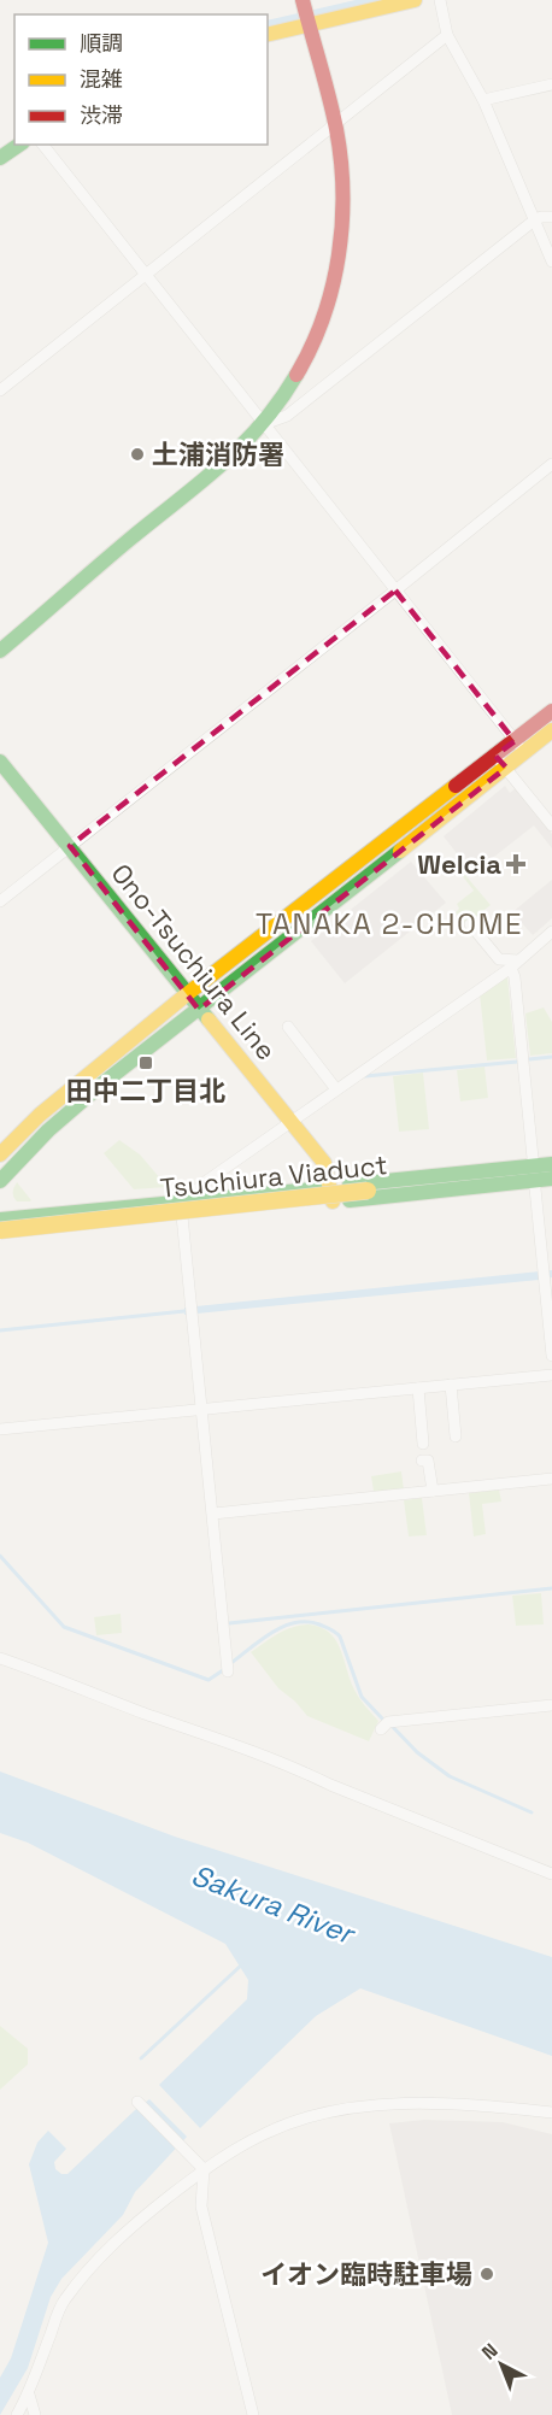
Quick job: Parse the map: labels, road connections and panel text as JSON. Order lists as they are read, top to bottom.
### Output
{
  "streets": {
    "street": ["Ono-Tsuchiura Line", "Tsuchiura Viaduct"]
  },
  "districts": ["TANAKA 2-CHOME"],
  "water": ["Sakura River"],
  "places": {
    "other": ["土浦消防署", "イオン臨時駐車場"],
    "health": ["Welcia"],
    "transit": ["田中二丁目北"]
  },
  "legend": ["順調", "混雑", "渋滞"],
  "north": "top left"
}
